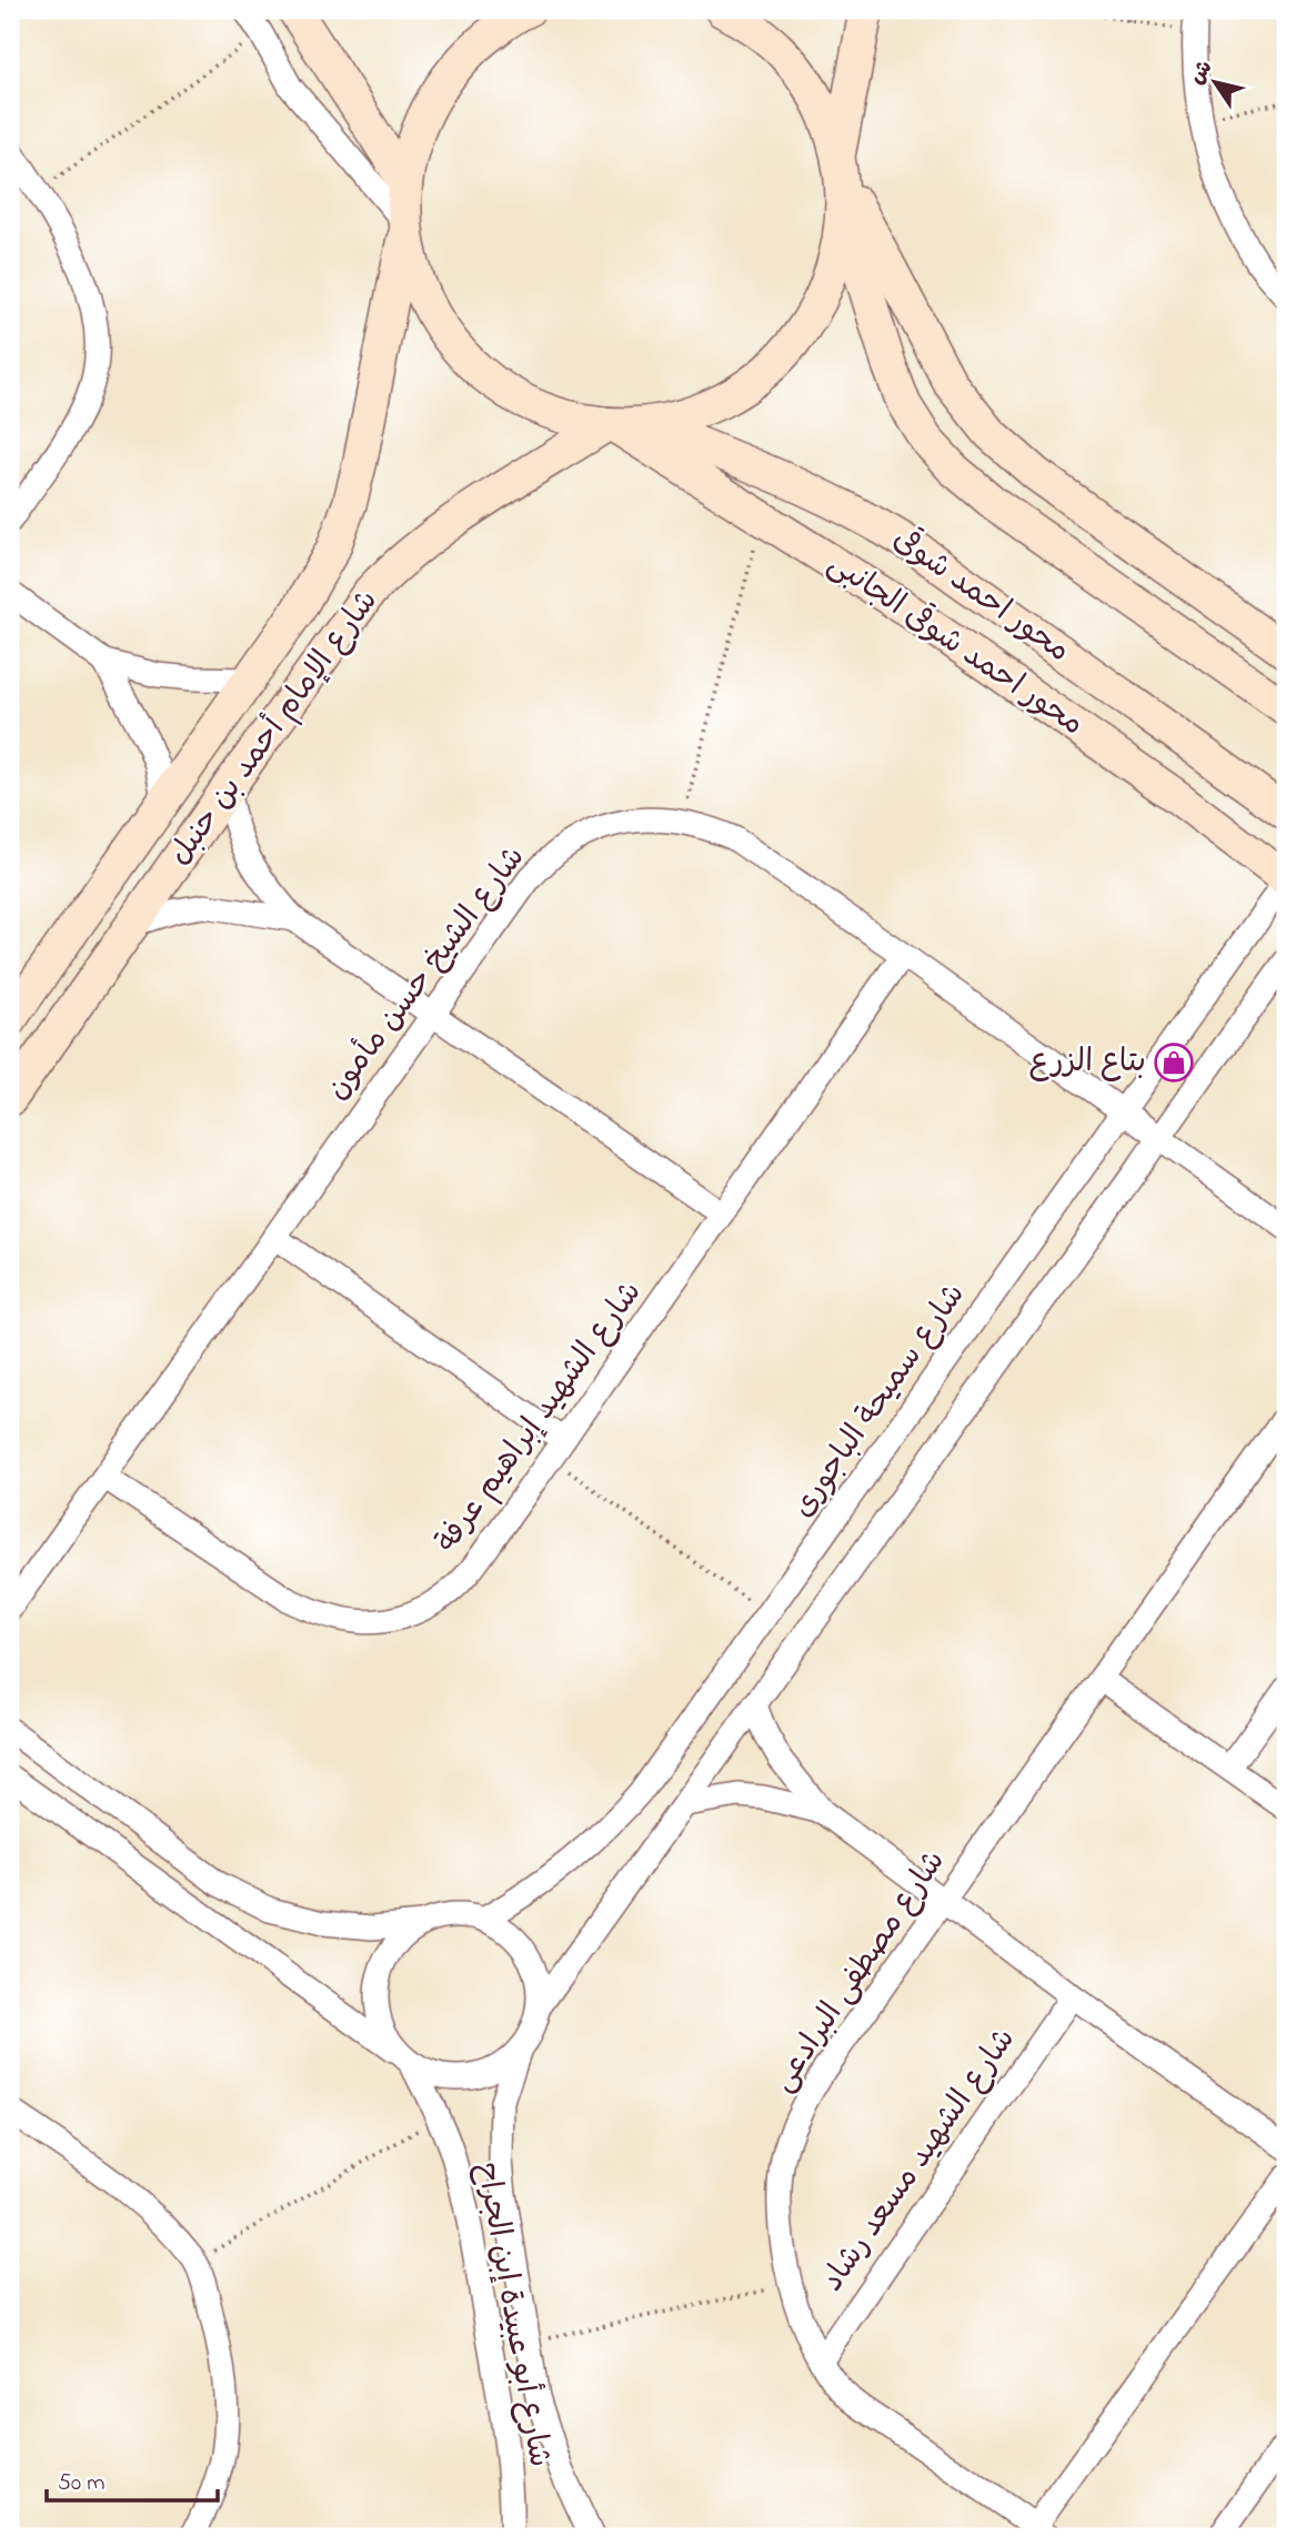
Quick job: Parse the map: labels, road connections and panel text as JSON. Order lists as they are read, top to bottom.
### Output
{
  "streets": {
    "street": [
      "محور احمد شوقى",
      "محور احمد شوقى الجانبى",
      "شارع الإمام أحمد بن حنبل",
      "شارع الشيخ حسن مأمون",
      "شارع سميحة الباجورى",
      "شارع الشهيد إبراهيم عرفة",
      "شارع مصطفى البرادعى",
      "شارع الشهيد مسعد رشاد",
      "شارع أبو عبيدة إبن الجراح"
    ]
  },
  "crossings": [
    ["محور احمد شوقى الجانبى", "شارع الإمام أحمد بن حنبل"],
    ["محور احمد شوقى الجانبى", "شارع سميحة الباجورى"],
    ["شارع الشيخ حسن مأمون", "شارع سميحة الباجورى"],
    ["شارع الشيخ حسن مأمون", "شارع الشهيد إبراهيم عرفة"],
    ["شارع سميحة الباجورى", "شارع أبو عبيدة إبن الجراح"],
    ["شارع مصطفى البرادعى", "شارع الشهيد مسعد رشاد"]
  ],
  "places": {
    "shop": ["بتاع الزرع"]
  },
  "scale_bar": "50 m",
  "north": "top left"
}
